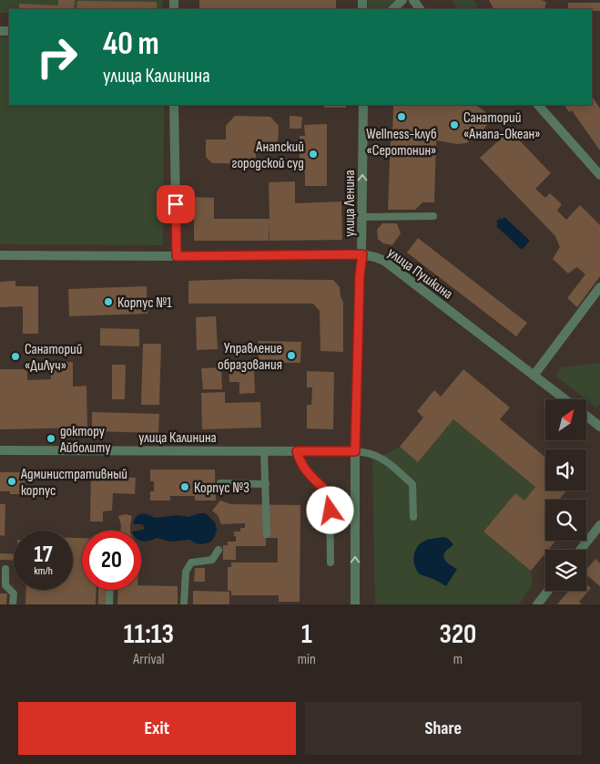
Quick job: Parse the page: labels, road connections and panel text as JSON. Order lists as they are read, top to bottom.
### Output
{
  "streets": {
    "street": ["улица Ленина", "улица Пушкина", "улица Калинина"]
  },
  "crossings": [
    ["улица Ленина", "улица Пушкина"],
    ["улица Ленина", "улица Калинина"]
  ],
  "one_way": ["улица Ленина"],
  "places": [
    "Wellness-клуб «Серотонин»",
    "Санаторий «Анапа-Океан»",
    "Анапский городской суд",
    "Корпус №1",
    "Управление образования",
    "Санаторий «ДиЛуч»",
    "доктору Айболиту",
    "Административный корпус",
    "Корпус №3"
  ],
  "north": "top right",
  "page": {
    "turn": ["40 m", "улица Калинина"],
    "speed": "17 km/h",
    "limit": "20",
    "eta": [
      "11:13",
      "Arrival",
      "1",
      "min",
      "320",
      "m"
    ],
    "buttons": ["Exit", "Share"]
  }
}
